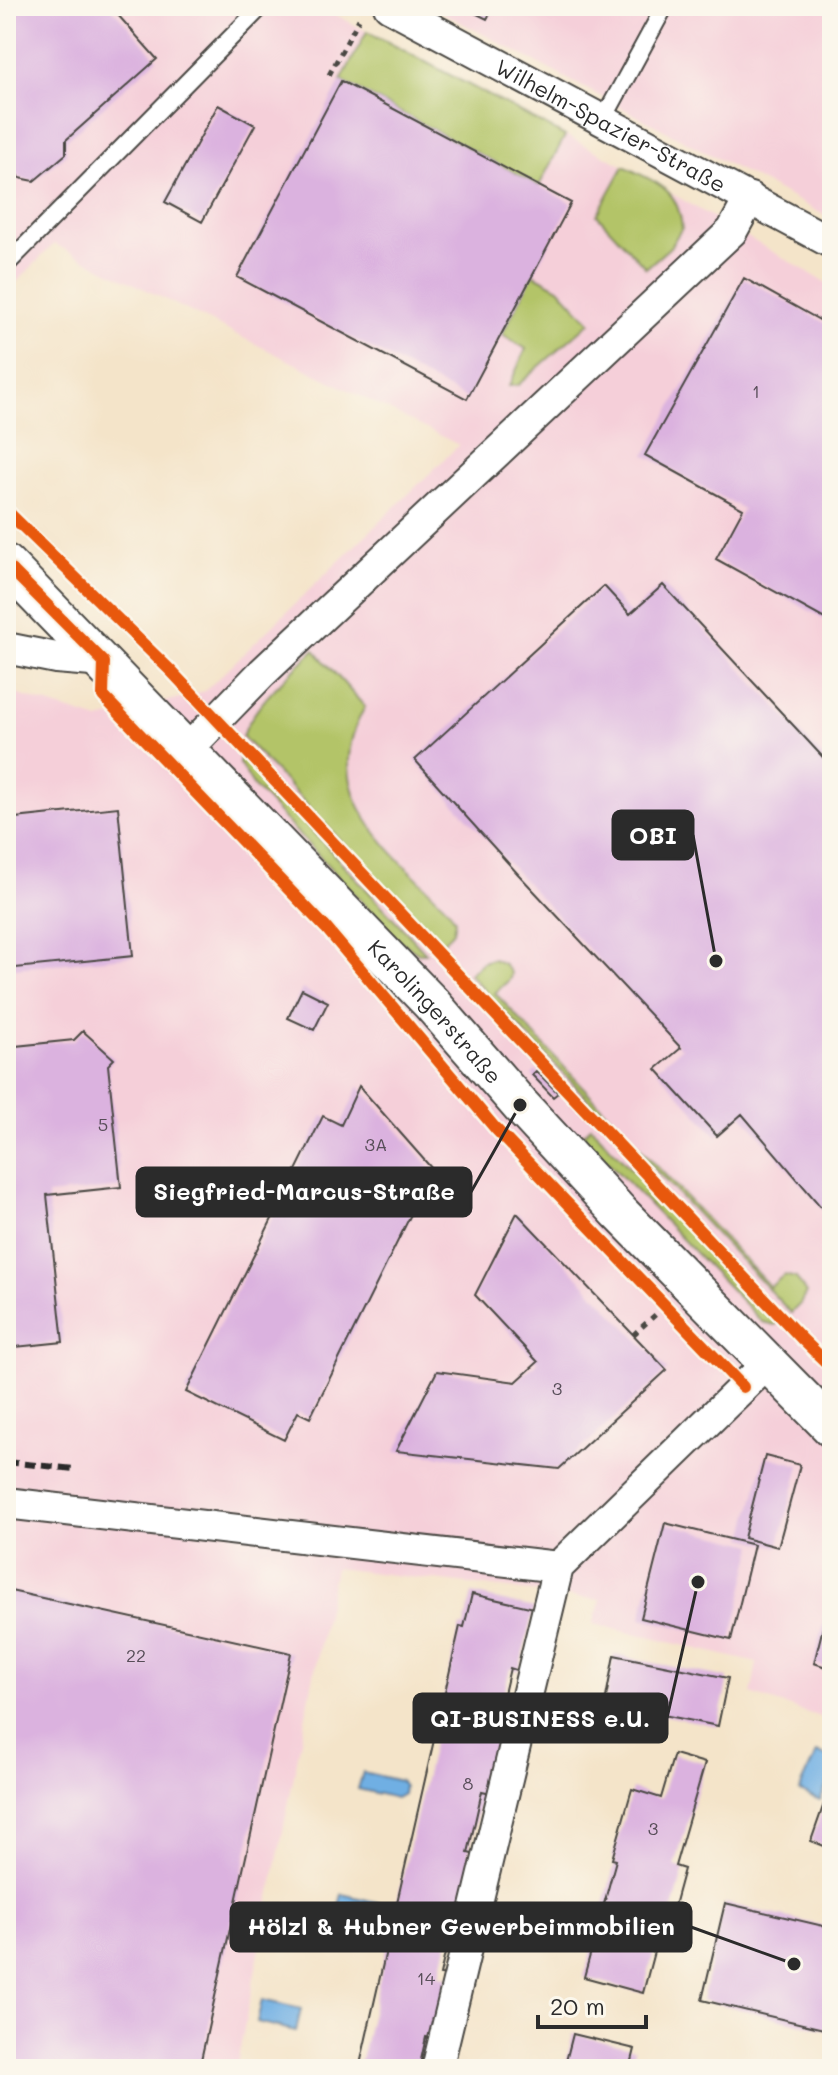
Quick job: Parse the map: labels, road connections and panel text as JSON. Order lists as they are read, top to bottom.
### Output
{
  "streets": {
    "street": ["Wilhelm-Spazier-Straße", "Karolingerstraße"]
  },
  "places": [
    "OBI",
    "Siegfried-Marcus-Straße",
    "QI-BUSINESS e.U.",
    "Hölzl & Hubner Gewerbeimmobilien"
  ],
  "house_numbers": [
    "1",
    "5",
    "3A",
    "3",
    "22",
    "8",
    "3",
    "14"
  ],
  "scale_bar": "20 m"
}
